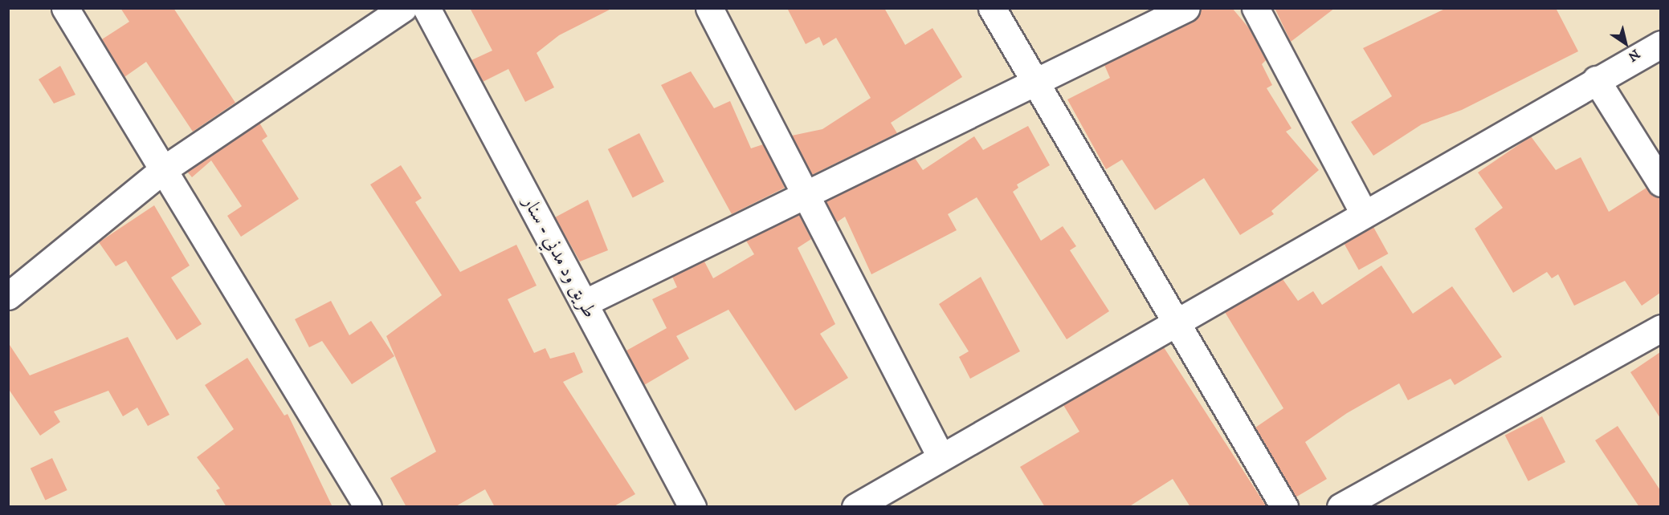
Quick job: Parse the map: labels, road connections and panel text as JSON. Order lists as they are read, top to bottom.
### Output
{
  "streets": {
    "street": ["طريق ود مدني - سنار"]
  },
  "north": "bottom right"
}
